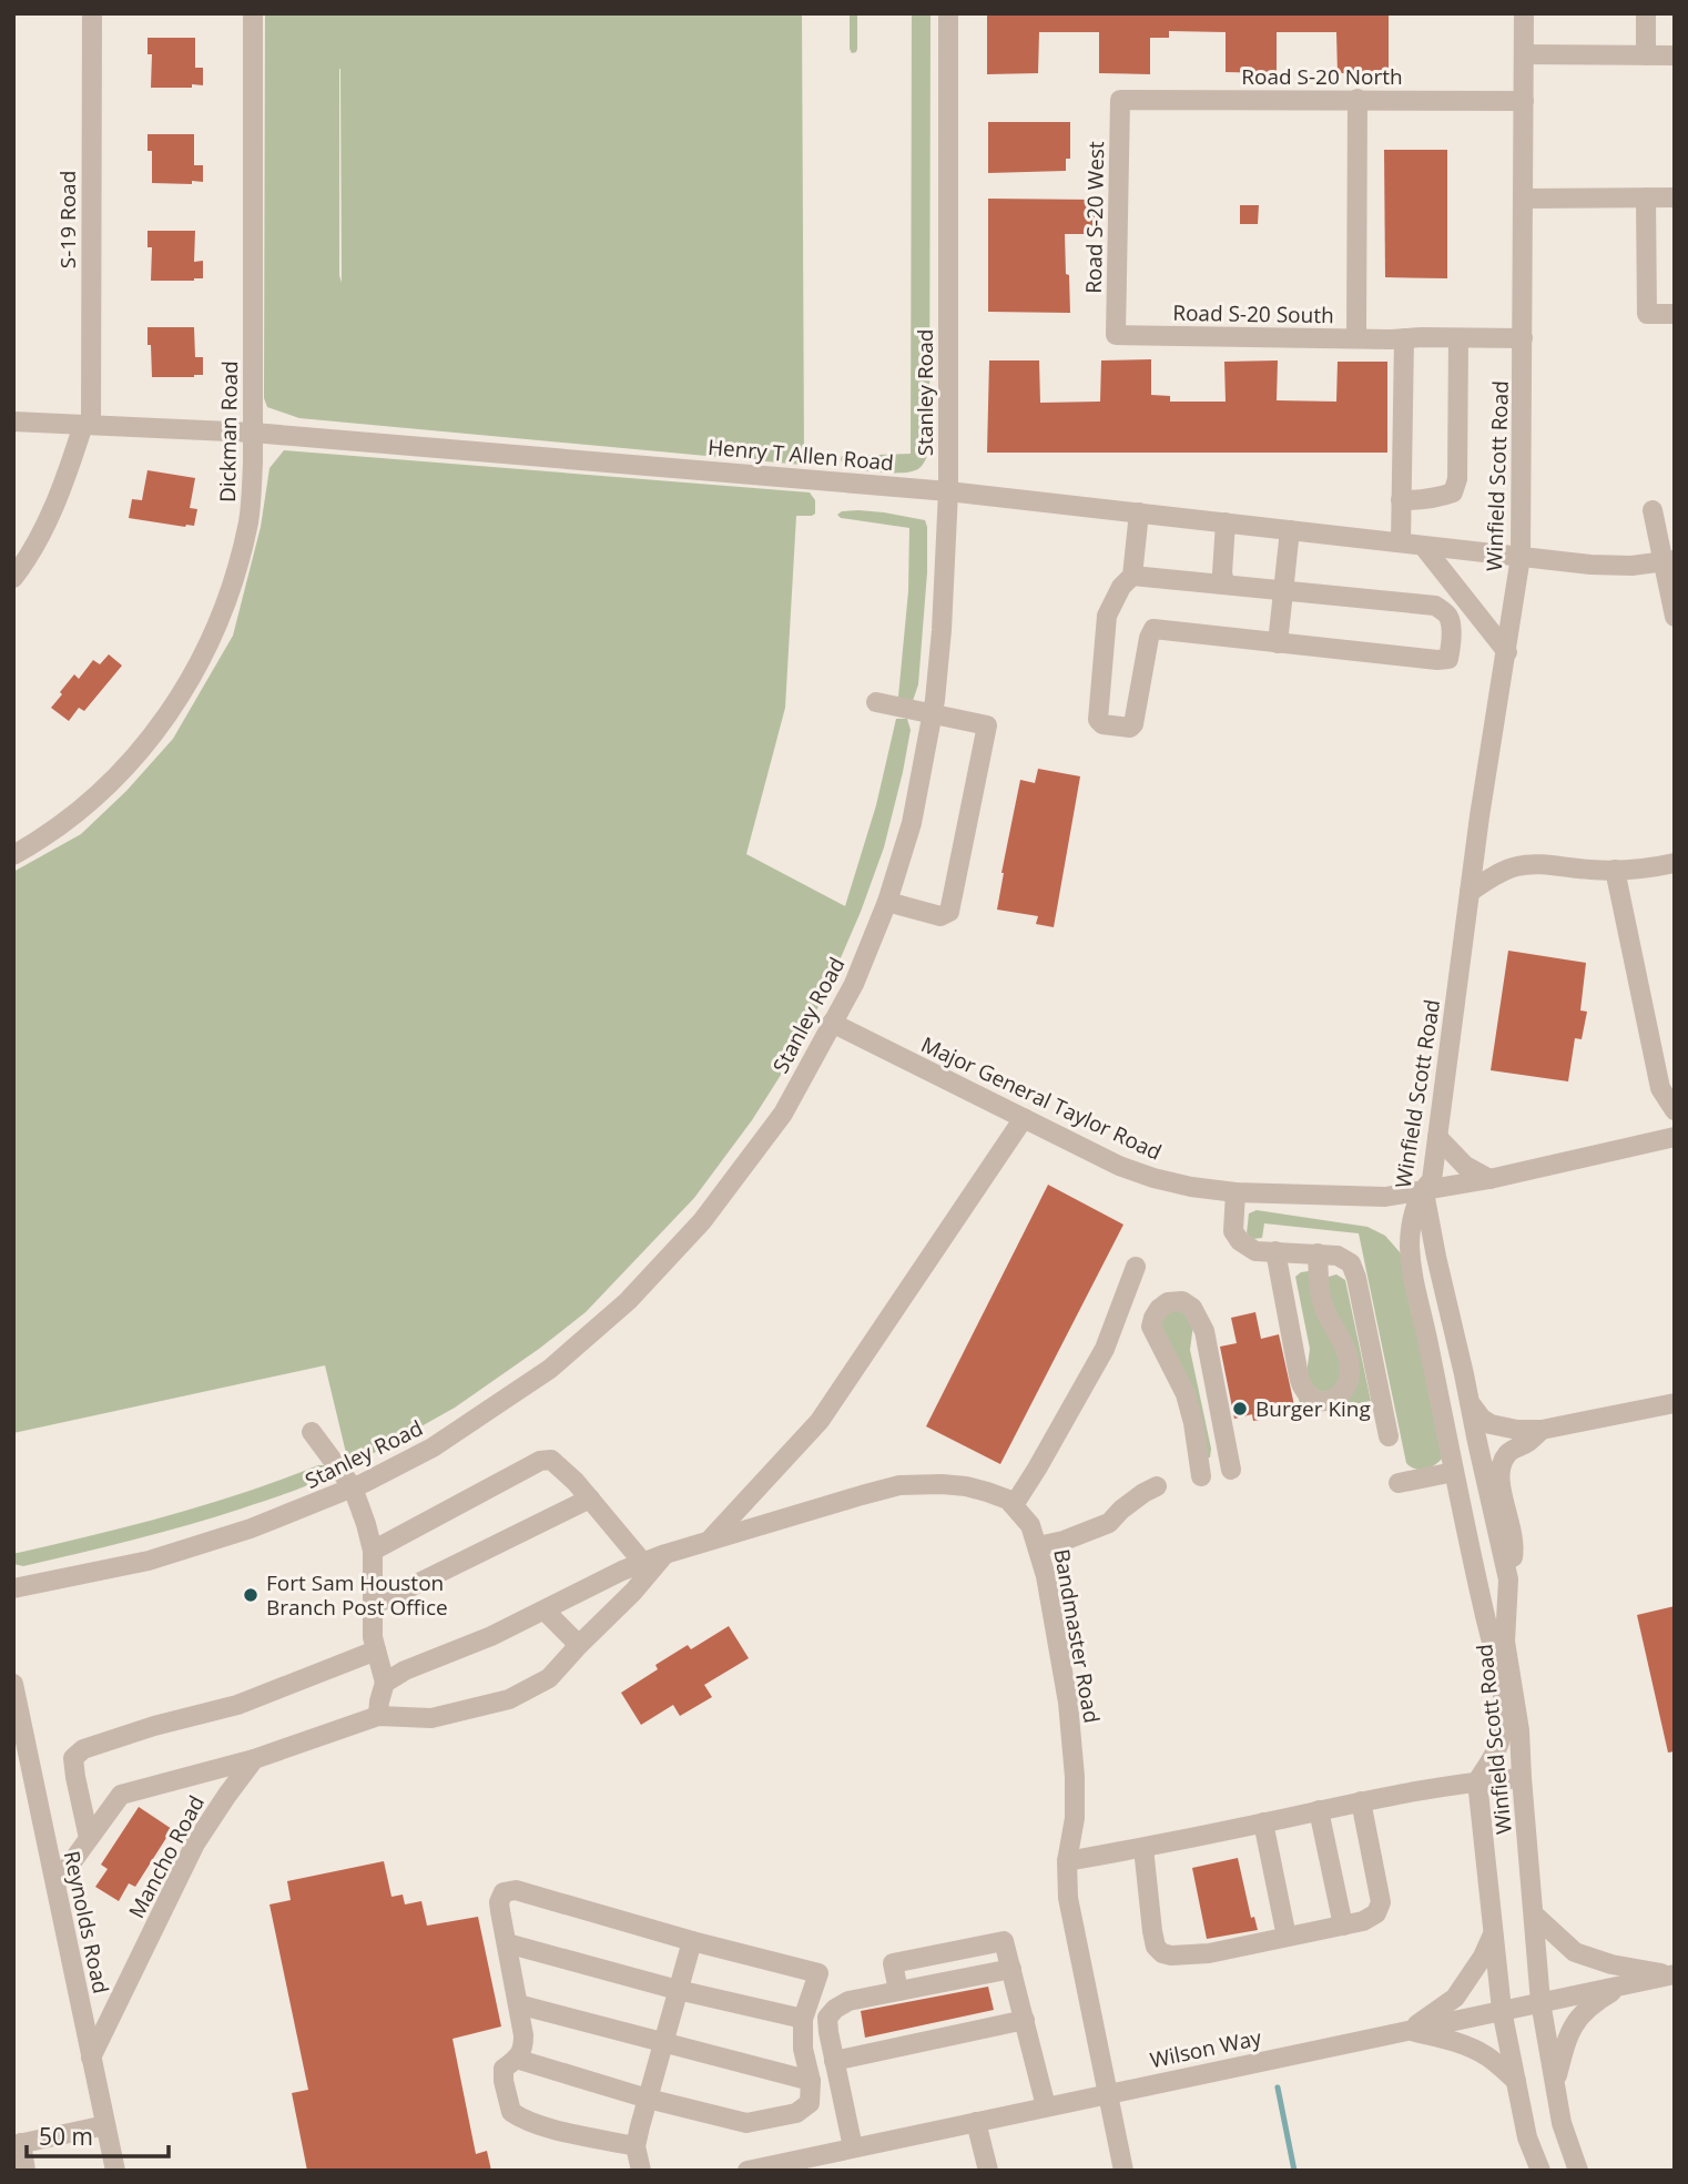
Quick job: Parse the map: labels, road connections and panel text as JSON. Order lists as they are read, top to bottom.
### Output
{
  "streets": {
    "street": [
      "Road S-20 North",
      "Road S-20 West",
      "S-19 Road",
      "Road S-20 South",
      "Stanley Road",
      "Dickman Road",
      "Henry T Allen Road",
      "Winfield Scott Road",
      "Major General Taylor Road",
      "Bandmaster Road",
      "Mancho Road",
      "Reynolds Road",
      "Wilson Way"
    ]
  },
  "crossings": [
    ["Road S-20 North", "Road S-20 West"],
    ["Road S-20 North", "Winfield Scott Road"],
    ["Road S-20 West", "Road S-20 South"],
    ["S-19 Road", "Henry T Allen Road"],
    ["Road S-20 South", "Winfield Scott Road"],
    ["Stanley Road", "Henry T Allen Road"],
    ["Stanley Road", "Major General Taylor Road"],
    ["Dickman Road", "Henry T Allen Road"],
    ["Henry T Allen Road", "Winfield Scott Road"],
    ["Winfield Scott Road", "Major General Taylor Road"],
    ["Winfield Scott Road", "Wilson Way"],
    ["Bandmaster Road", "Wilson Way"],
    ["Mancho Road", "Reynolds Road"]
  ],
  "places": ["Burger King", "Fort Sam Houston Branch Post Office"],
  "scale_bar": "50 m"
}
